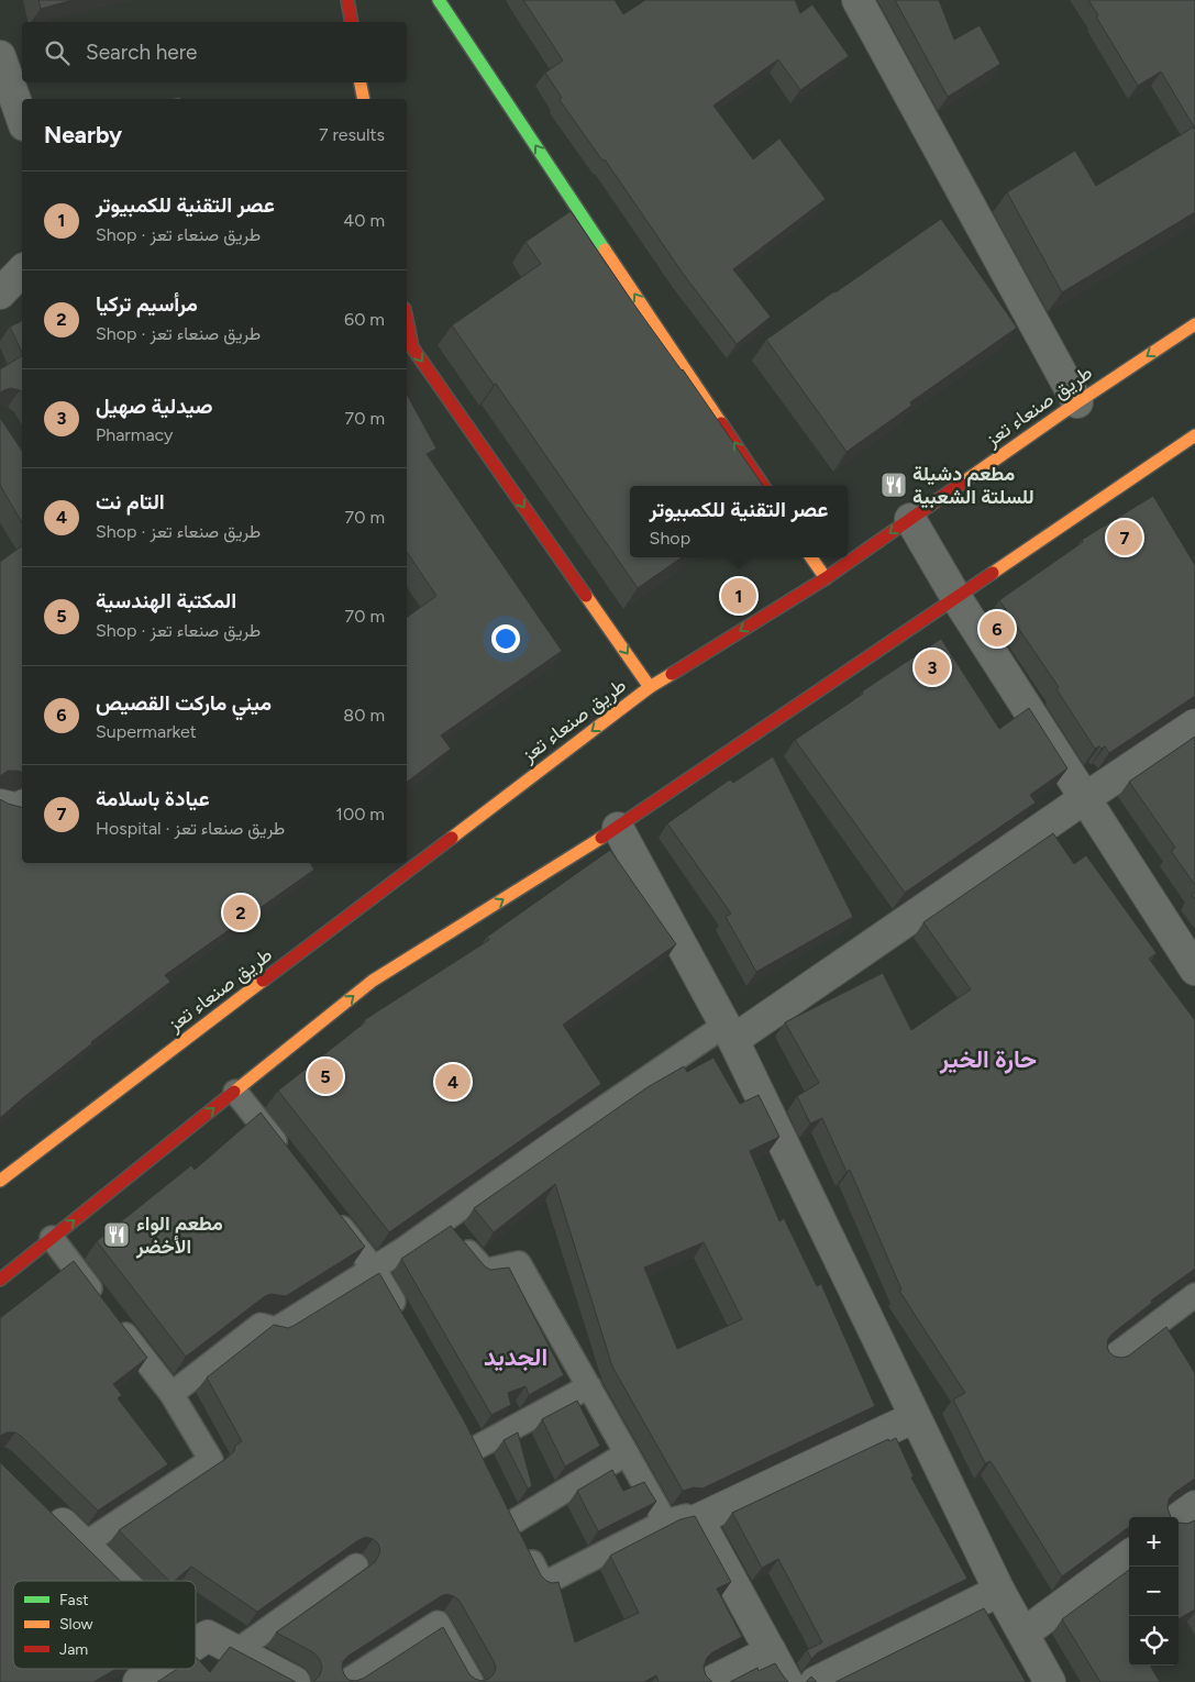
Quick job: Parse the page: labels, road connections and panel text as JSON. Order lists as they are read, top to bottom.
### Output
{
  "streets": {
    "main road": ["طريق صنعاء تعز"]
  },
  "districts": ["حارة الخير", "الجديد"],
  "places": {
    "restaurant": ["مطعم دشيلة للسلتة الشعبية", "مطعم الواء الأخضر"]
  },
  "legend": ["Fast", "Slow", "Jam"],
  "page": {
    "search": "Search here",
    "heading": ["Nearby", "7 results"],
    "list": [
      {
        "mark": "1",
        "name": "عصر التقنية للكمبيوتر",
        "note": "Shop · طريق صنعاء تعز",
        "value": "40 m"
      },
      {
        "mark": "2",
        "name": "مرأسيم تركيا",
        "note": "Shop · طريق صنعاء تعز",
        "value": "60 m"
      },
      {
        "mark": "3",
        "name": "صيدلية صهيل",
        "note": "Pharmacy",
        "value": "70 m"
      },
      {
        "mark": "4",
        "name": "التام نت",
        "note": "Shop · طريق صنعاء تعز",
        "value": "70 m"
      },
      {
        "mark": "5",
        "name": "المكتبة الهندسية",
        "note": "Shop · طريق صنعاء تعز",
        "value": "70 m"
      },
      {
        "mark": "6",
        "name": "ميني ماركت القصيص",
        "note": "Supermarket",
        "value": "80 m"
      },
      {
        "mark": "7",
        "name": "عيادة باسلامة",
        "note": "Hospital · طريق صنعاء تعز",
        "value": "100 m"
      }
    ],
    "popup": ["عصر التقنية للكمبيوتر", "Shop"],
    "pins": [
      "7",
      "1",
      "6",
      "3",
      "2",
      "5",
      "4"
    ],
    "map_buttons": ["+", "−"]
  }
}
